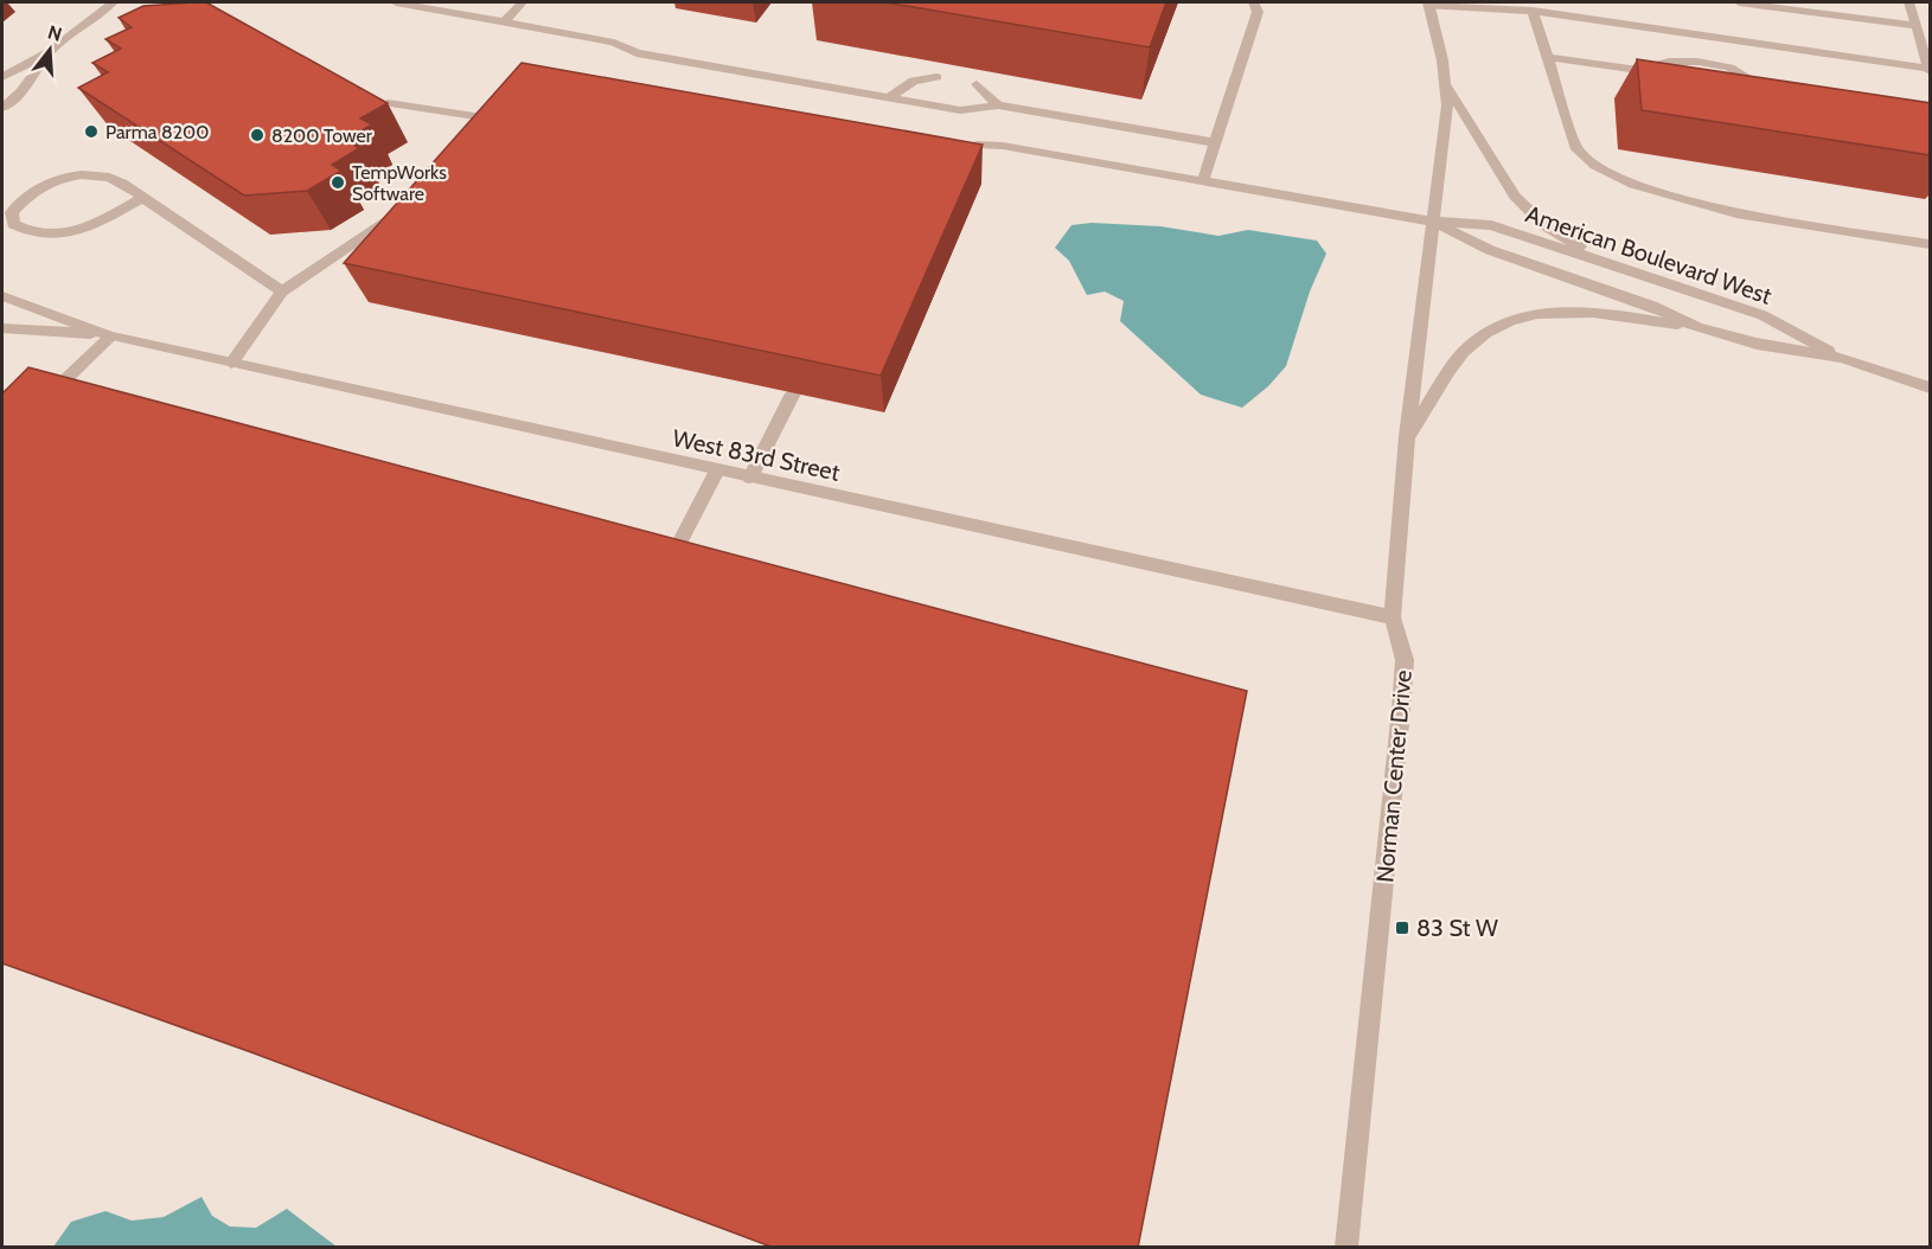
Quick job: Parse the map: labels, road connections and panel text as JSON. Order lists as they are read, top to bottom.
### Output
{
  "streets": {
    "street": ["American Boulevard West", "West 83rd Street", "Norman Center Drive"]
  },
  "crossings": [
    ["American Boulevard West", "Norman Center Drive"],
    ["West 83rd Street", "Norman Center Drive"]
  ],
  "places": {
    "other": ["Parma 8200", "8200 Tower", "TempWorks Software"],
    "transit": ["83 St W"]
  },
  "north": "top"
}
